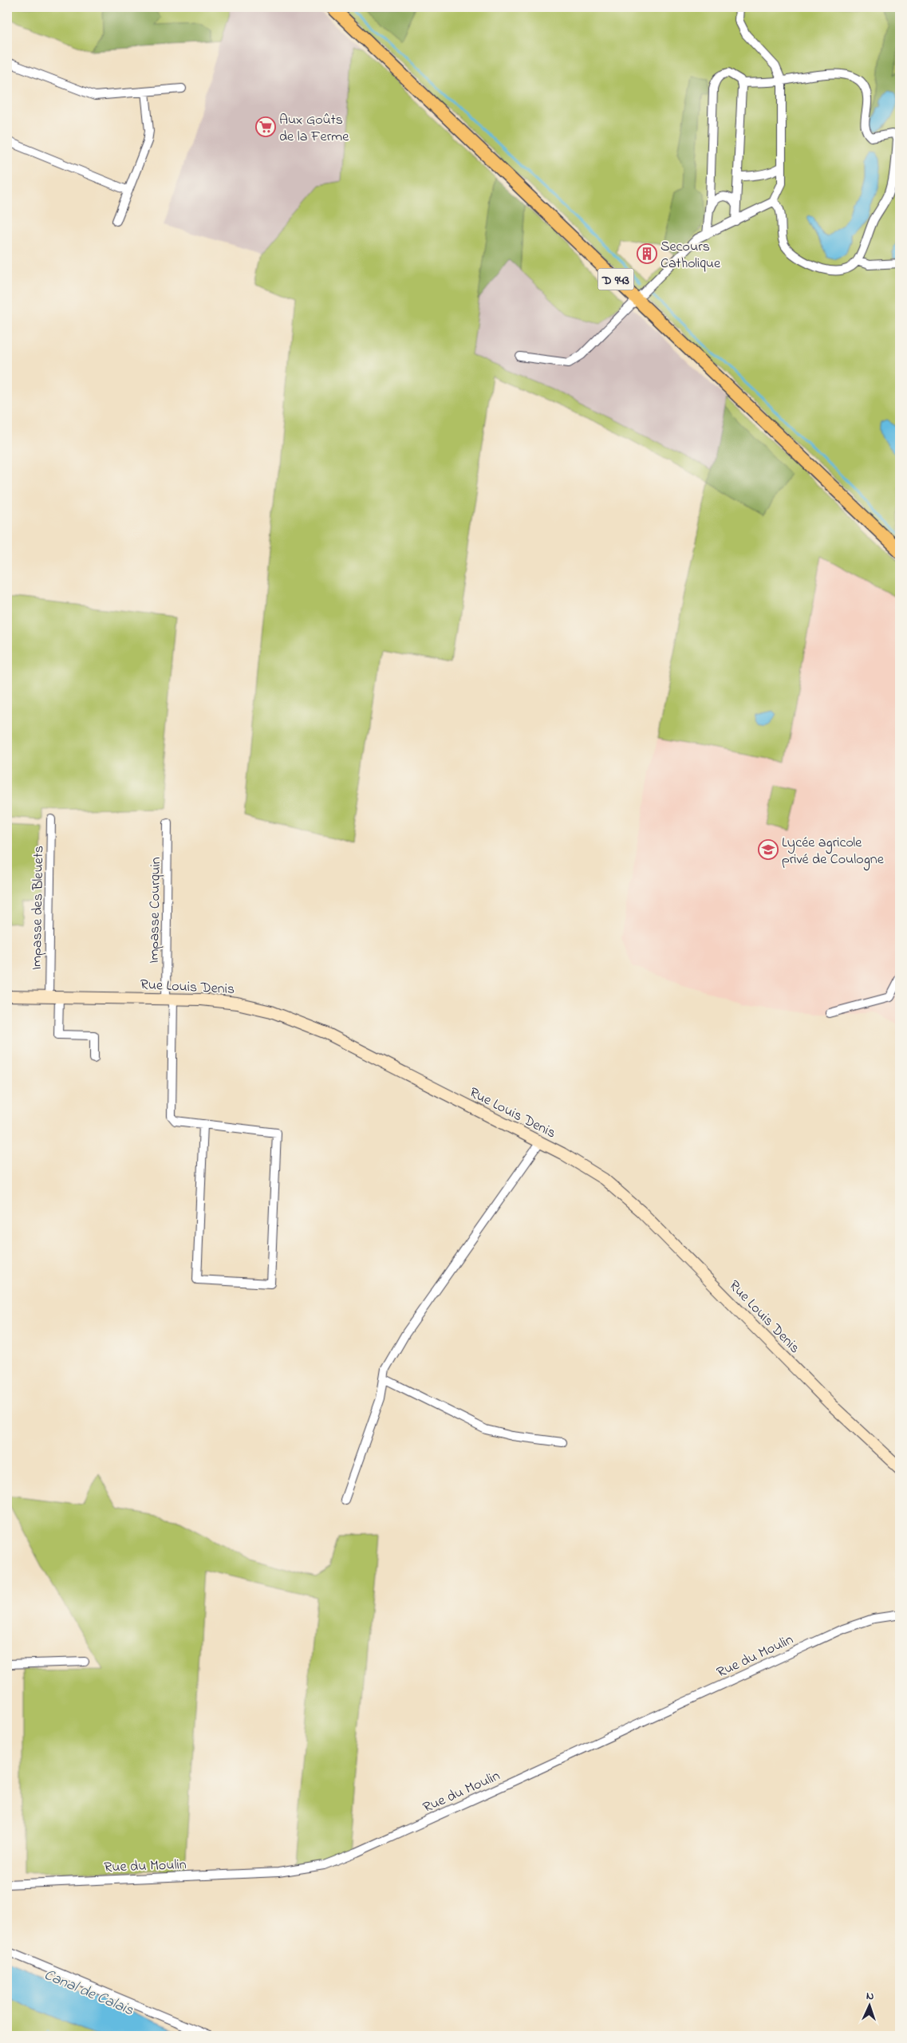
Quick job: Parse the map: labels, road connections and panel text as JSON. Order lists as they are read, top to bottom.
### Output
{
  "streets": {
    "main road": ["D 943"],
    "street": [
      "Impasse des Bleuets",
      "Impasse Courquin",
      "Rue Louis Denis",
      "Rue du Moulin"
    ]
  },
  "crossings": [
    ["Impasse des Bleuets", "Rue Louis Denis"],
    ["Impasse Courquin", "Rue Louis Denis"]
  ],
  "water": ["Canal de Calais"],
  "places": {
    "supermarket": ["Aux Goûts de la Ferme"],
    "building": ["Secours Catholique"],
    "school or university": ["Lycée agricole privé de Coulogne"]
  },
  "north": "top"
}
